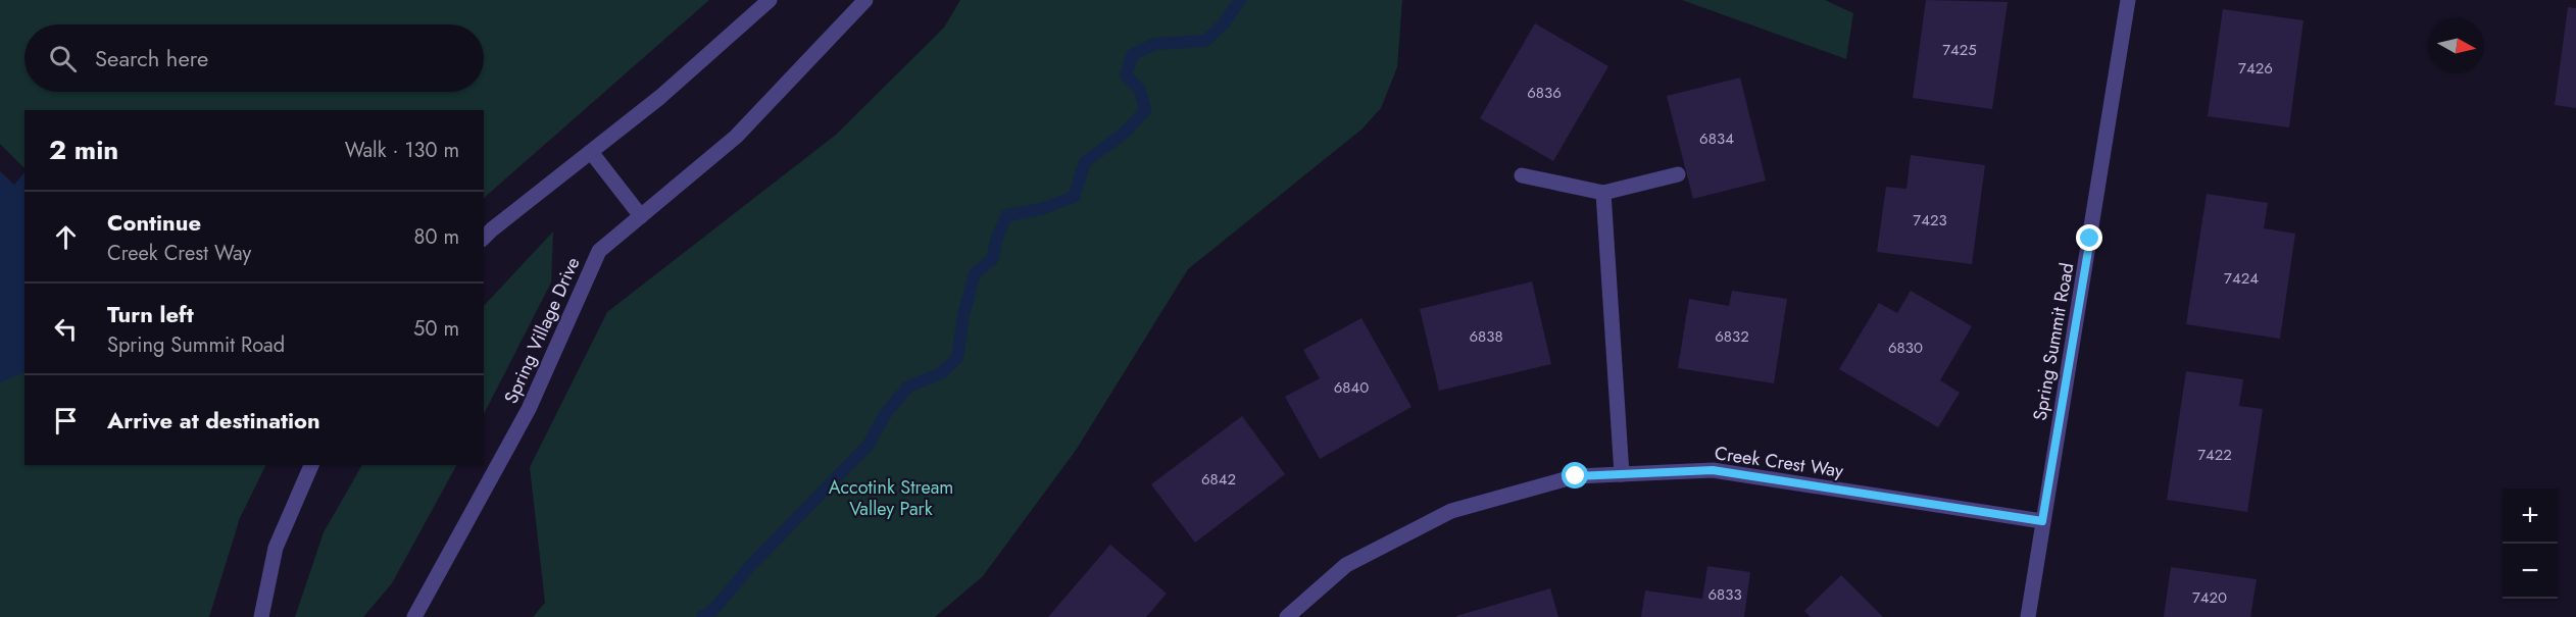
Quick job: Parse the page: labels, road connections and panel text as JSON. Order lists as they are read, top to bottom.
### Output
{
  "streets": {
    "street": ["Spring Village Drive", "Spring Summit Road", "Creek Crest Way"]
  },
  "crossings": [
    ["Spring Summit Road", "Creek Crest Way"]
  ],
  "parks": ["Accotink Stream Valley Park"],
  "house_numbers": [
    "7425",
    "7426",
    "6836",
    "6834",
    "7423",
    "7424",
    "6838",
    "6832",
    "6830",
    "6840",
    "7422",
    "6842",
    "6833",
    "7420"
  ],
  "north": "right",
  "page": {
    "search": "Search here",
    "heading": ["2 min", "Walk · 130 m"],
    "list": [
      ["Continue", "Creek Crest Way", "80 m"],
      ["Turn left", "Spring Summit Road", "50 m"],
      "Arrive at destination"
    ],
    "map_buttons": ["+", "−"]
  }
}
